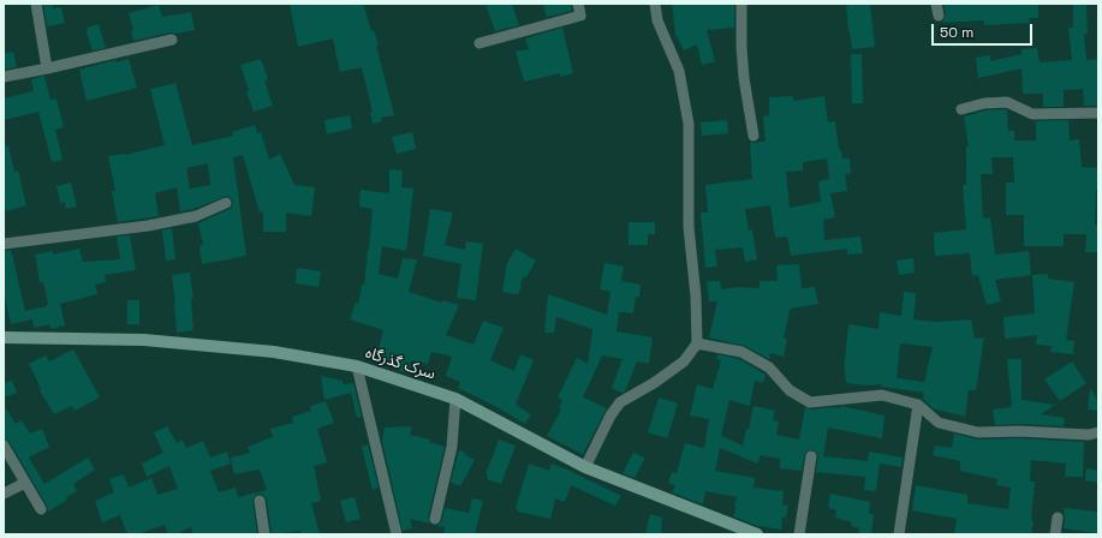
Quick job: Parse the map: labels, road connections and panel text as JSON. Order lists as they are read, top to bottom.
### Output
{
  "streets": {
    "street": ["سرک گذرگاه"]
  },
  "scale_bar": "50 m"
}
